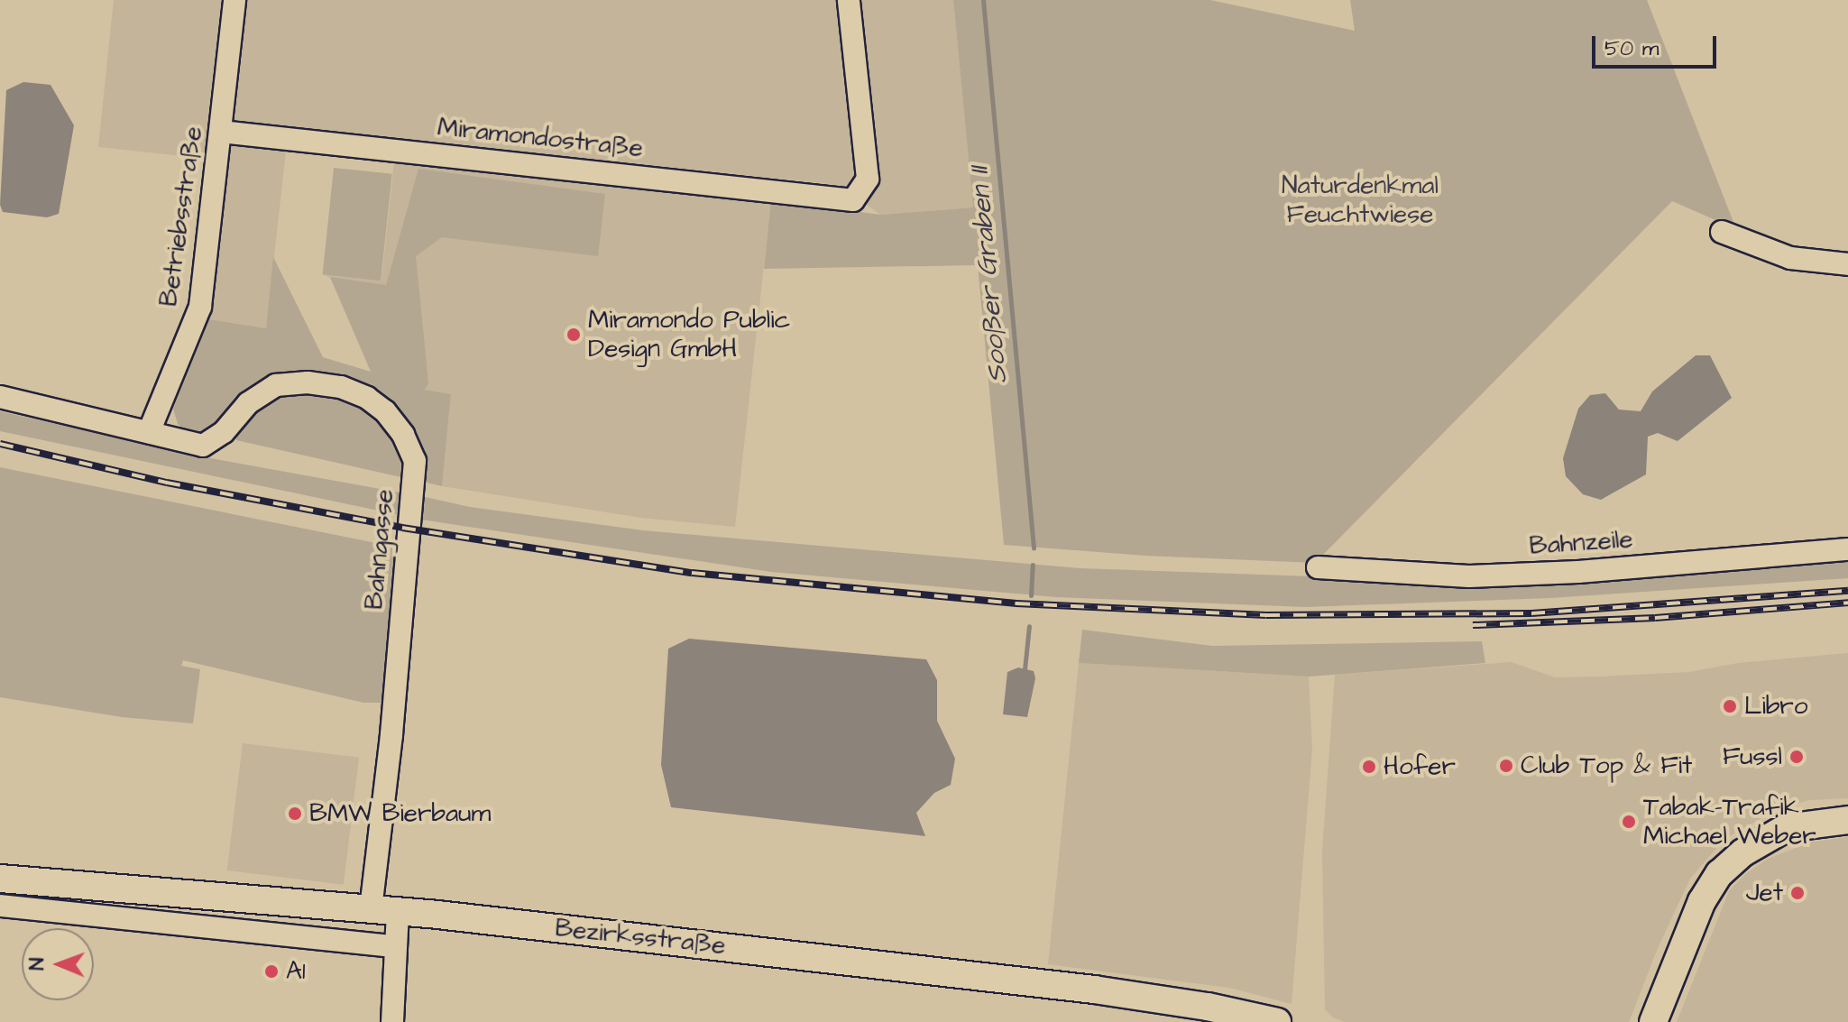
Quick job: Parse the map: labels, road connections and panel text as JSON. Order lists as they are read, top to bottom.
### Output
{
  "streets": {
    "main road": ["Bezirksstraße"],
    "street": [
      "Miramondostraße",
      "Betriebsstraße",
      "Bahnzeile",
      "Bahngasse"
    ]
  },
  "crossings": [
    ["Miramondostraße", "Betriebsstraße"],
    ["Betriebsstraße", "Bahngasse"],
    ["Bahngasse", "Bezirksstraße"]
  ],
  "water": ["Sooßer Graben II"],
  "parks": ["Naturdenkmal Feuchtwiese"],
  "places": [
    "Miramondo Public Design GmbH",
    "Libro",
    "Fussl",
    "Club Top & Fit",
    "Hofer",
    "BMW Bierbaum",
    "Tabak-Trafik Michael Weber",
    "Jet",
    "A1"
  ],
  "scale_bar": "50 m",
  "north": "left"
}
